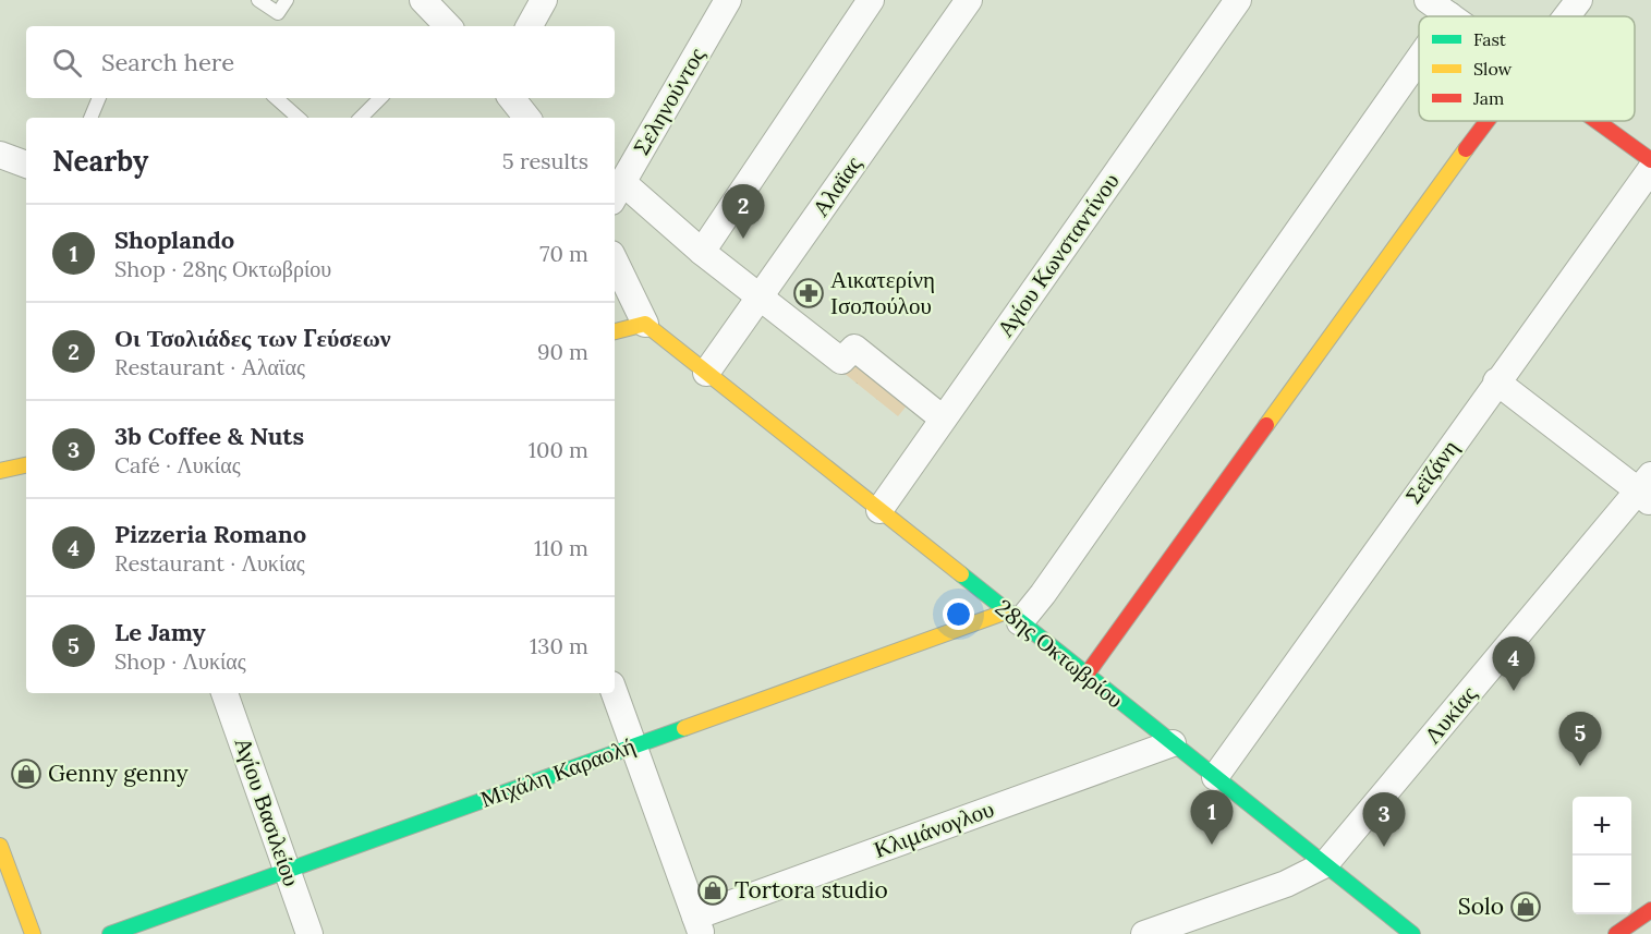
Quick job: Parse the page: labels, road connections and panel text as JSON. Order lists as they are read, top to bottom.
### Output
{
  "streets": {
    "street": [
      "Σεληνούντος",
      "Αλαϊας",
      "Αγίου Κωνσταντίνου",
      "Σεϊζάνη",
      "28ης Οκτωβρίου",
      "Λυκίας",
      "Μιχάλη Καραολή",
      "Αγίου Βασιλείου",
      "Κλιμάνογλου"
    ]
  },
  "crossings": [
    ["Αλαϊας", "28ης Οκτωβρίου"],
    ["Αγίου Κωνσταντίνου", "28ης Οκτωβρίου"],
    ["Σεϊζάνη", "28ης Οκτωβρίου"],
    ["28ης Οκτωβρίου", "Λυκίας"],
    ["28ης Οκτωβρίου", "Μιχάλη Καραολή"],
    ["28ης Οκτωβρίου", "Κλιμάνογλου"],
    ["Μιχάλη Καραολή", "Αγίου Βασιλείου"]
  ],
  "places": {
    "pharmacy": ["Αικατερίνη Ισοπούλου"],
    "shop": ["Genny genny", "Tortora studio", "Solo"]
  },
  "legend": ["Fast", "Slow", "Jam"],
  "page": {
    "search": "Search here",
    "heading": ["Nearby", "5 results"],
    "pins": [
      "2",
      "4",
      "5",
      "1",
      "3"
    ],
    "list": [
      {
        "mark": "1",
        "name": "Shoplando",
        "note": "Shop · 28ης Οκτωβρίου",
        "value": "70 m"
      },
      {
        "mark": "2",
        "name": "Οι Τσολιάδες των Γεύσεων",
        "note": "Restaurant · Αλαϊας",
        "value": "90 m"
      },
      {
        "mark": "3",
        "name": "3b Coffee & Nuts",
        "note": "Café · Λυκίας",
        "value": "100 m"
      },
      {
        "mark": "4",
        "name": "Pizzeria Romano",
        "note": "Restaurant · Λυκίας",
        "value": "110 m"
      },
      {
        "mark": "5",
        "name": "Le Jamy",
        "note": "Shop · Λυκίας",
        "value": "130 m"
      }
    ],
    "map_buttons": ["+", "−"]
  }
}
